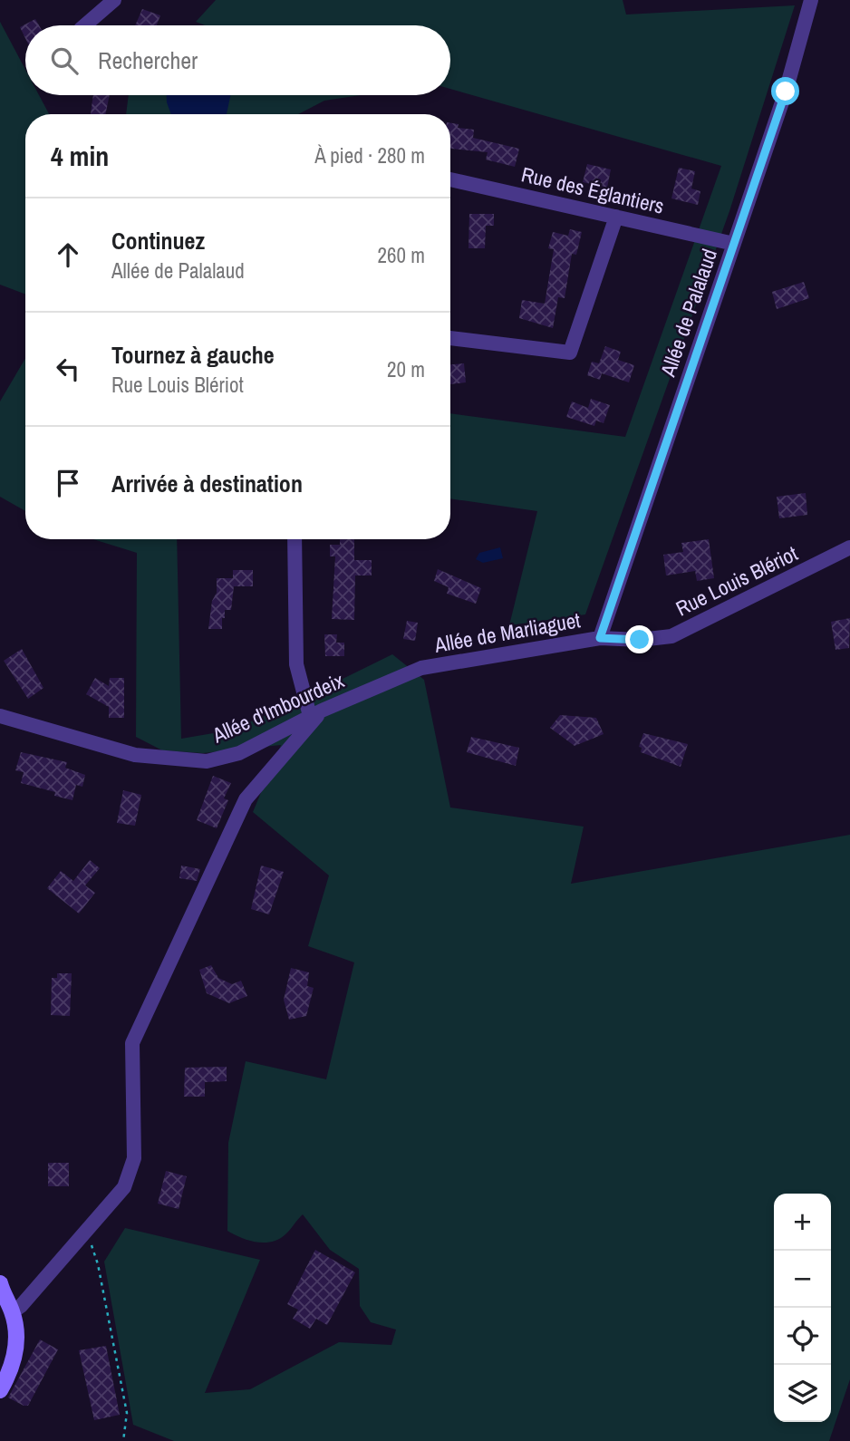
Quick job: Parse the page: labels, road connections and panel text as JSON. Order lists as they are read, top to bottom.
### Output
{
  "streets": {
    "street": [
      "Rue des Églantiers",
      "Allée de Palalaud",
      "Rue Louis Blériot",
      "Allée de Marliaguet",
      "Allée d'Imbourdeix"
    ]
  },
  "crossings": [
    ["Rue des Églantiers", "Allée de Palalaud"],
    ["Allée de Palalaud", "Rue Louis Blériot"],
    ["Allée de Palalaud", "Allée de Marliaguet"],
    ["Rue Louis Blériot", "Allée de Marliaguet"],
    ["Allée de Marliaguet", "Allée d'Imbourdeix"]
  ],
  "page": {
    "search": "Rechercher",
    "heading": ["4 min", "À pied · 280 m"],
    "list": [
      ["Continuez", "Allée de Palalaud", "260 m"],
      ["Tournez à gauche", "Rue Louis Blériot", "20 m"],
      "Arrivée à destination"
    ],
    "map_buttons": ["+", "−"]
  }
}
